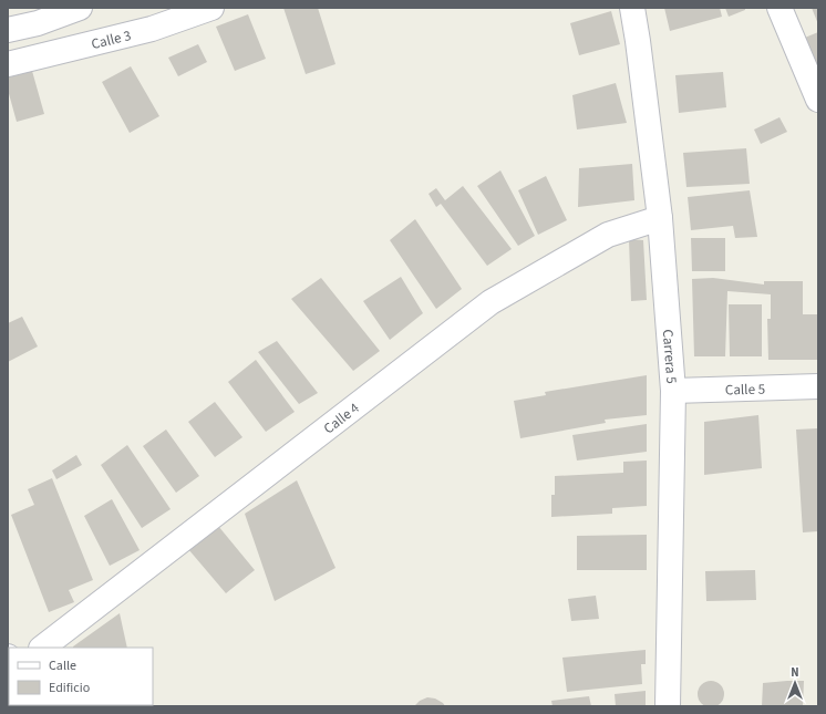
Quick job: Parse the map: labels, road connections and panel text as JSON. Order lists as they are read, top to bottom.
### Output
{
  "streets": {
    "street": [
      "Calle 3",
      "Carrera 5",
      "Calle 5",
      "Calle 4"
    ]
  },
  "crossings": [
    ["Carrera 5", "Calle 5"],
    ["Carrera 5", "Calle 4"]
  ],
  "legend": ["Calle", "Edificio"],
  "north": "top"
}
